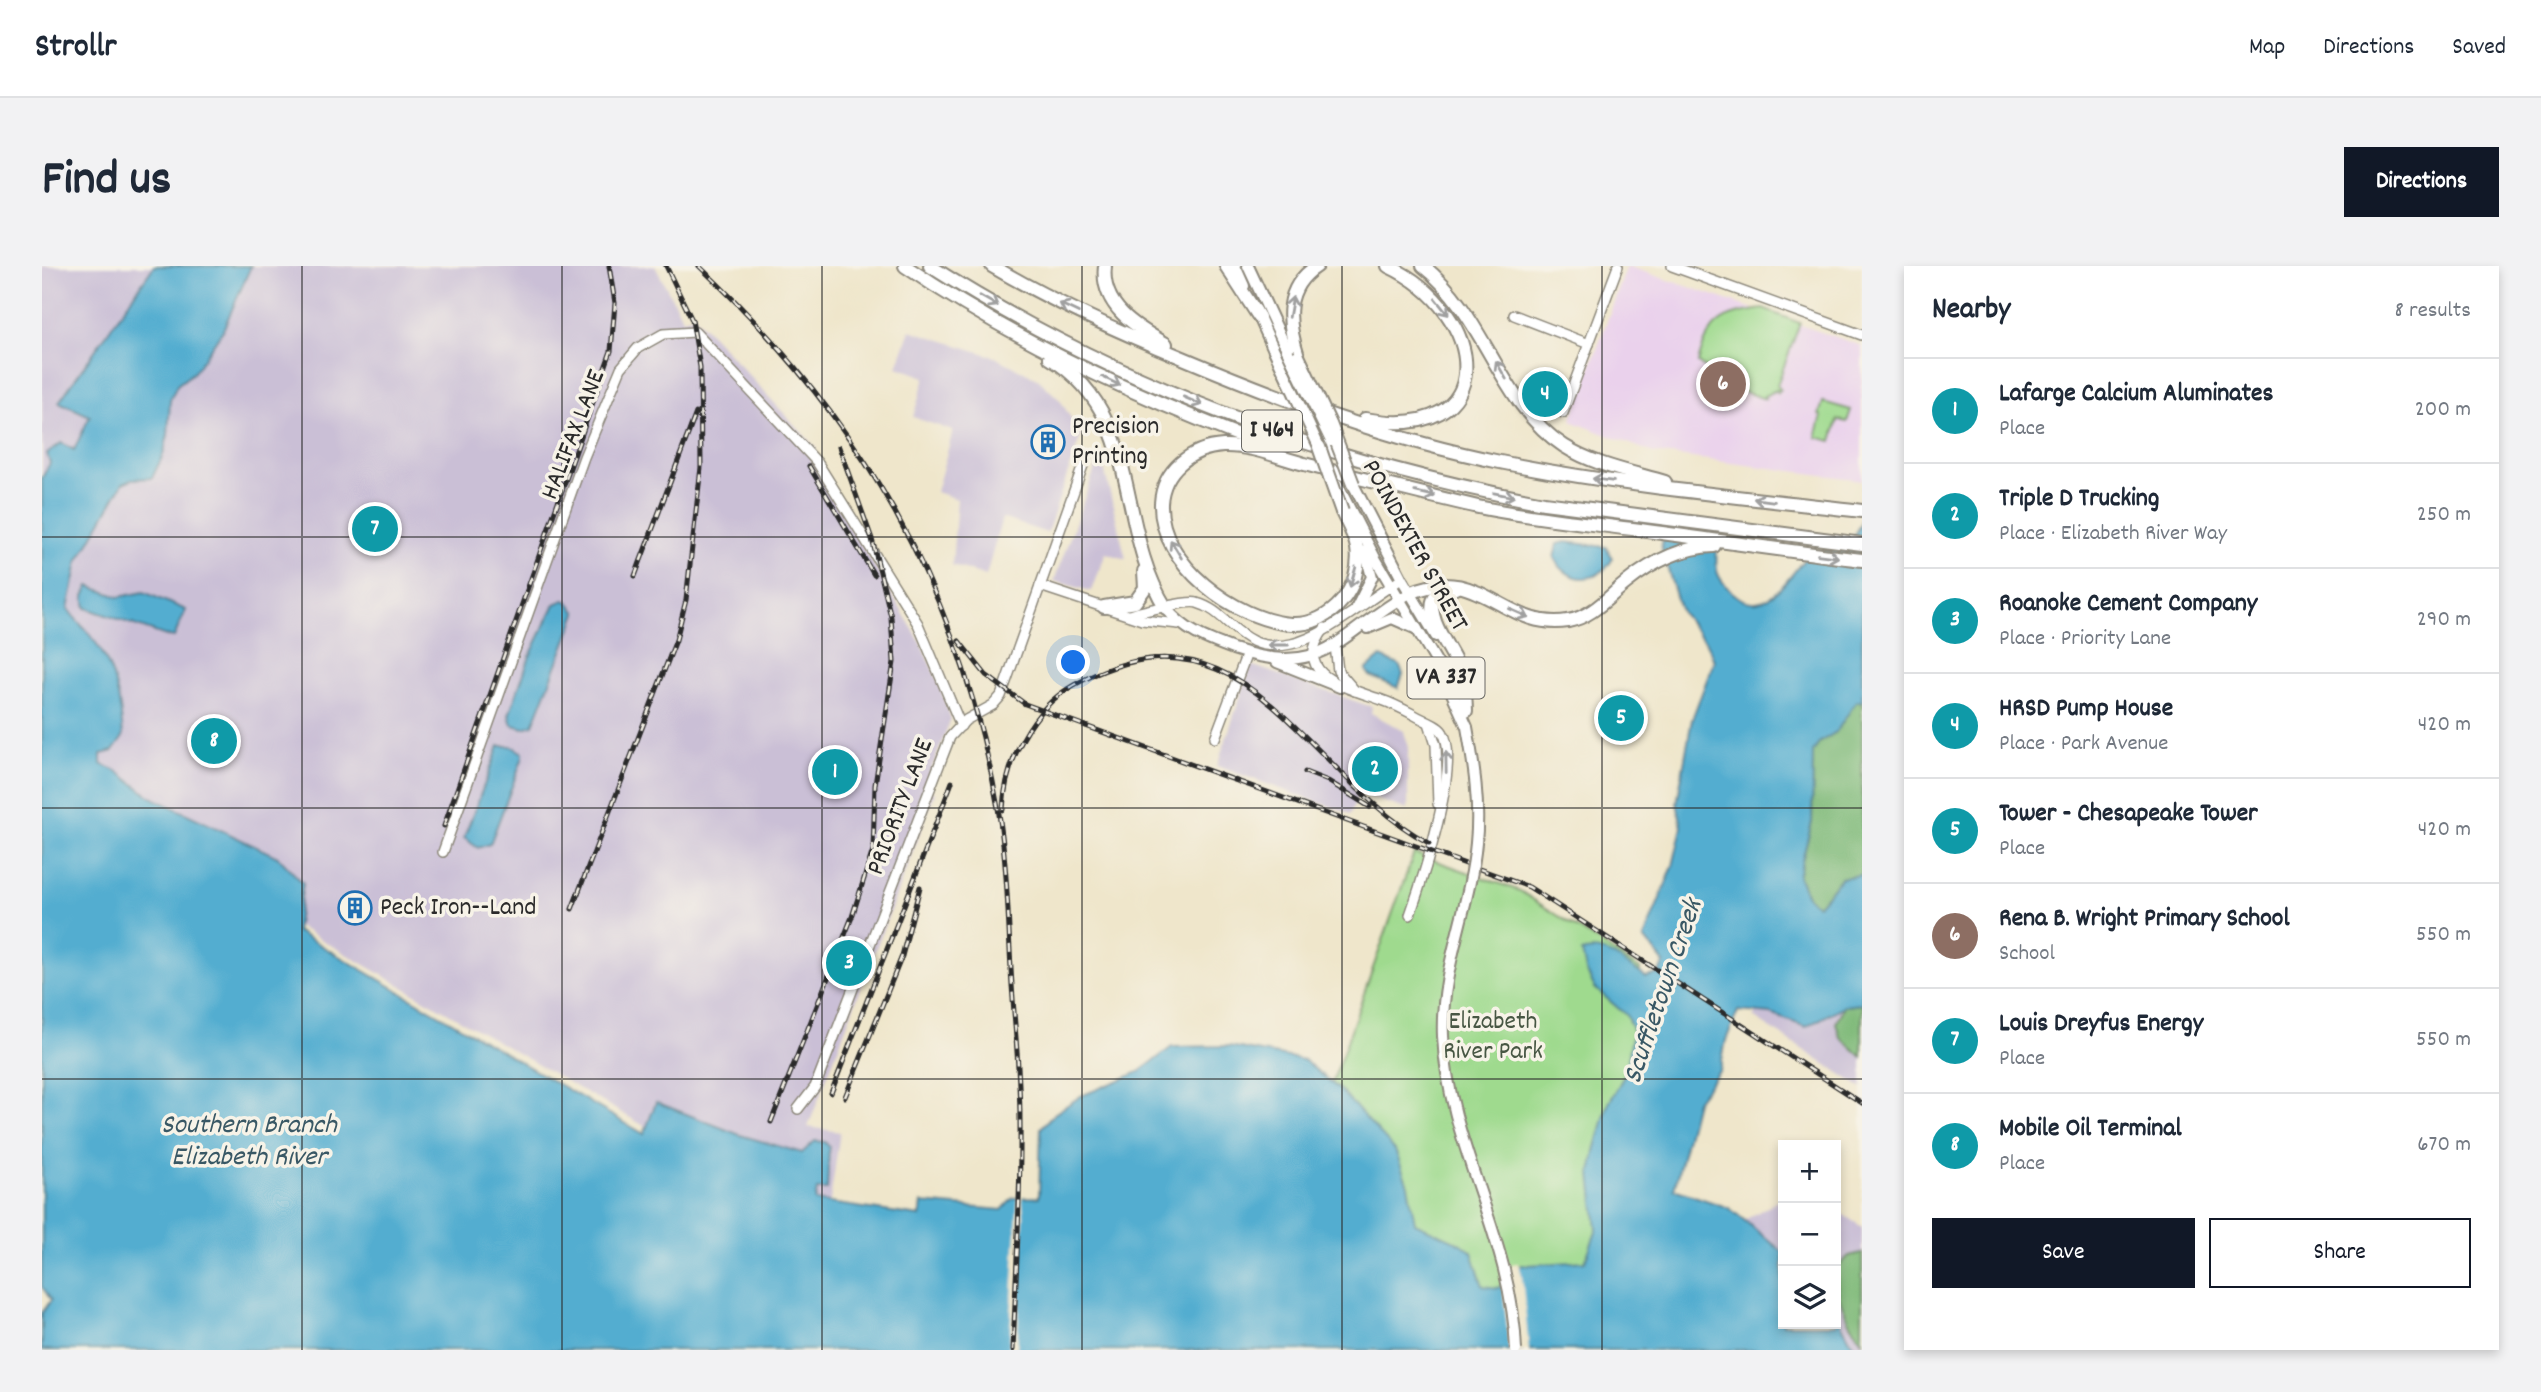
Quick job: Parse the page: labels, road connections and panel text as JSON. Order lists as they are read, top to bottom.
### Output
{
  "streets": {
    "highway": ["I 464"],
    "main road": ["POINDEXTER STREET", "VA 337"],
    "street": ["HALIFAX LANE", "PRIORITY LANE"]
  },
  "crossings": [
    ["HALIFAX LANE", "PRIORITY LANE"],
    ["POINDEXTER STREET", "VA 337"]
  ],
  "water": ["Scuffletown Creek", "Southern Branch Elizabeth River"],
  "parks": ["Elizabeth River Park"],
  "places": {
    "building": ["Precision Printing", "Peck Iron--Land"]
  },
  "page": {
    "header": "Strollr",
    "nav": ["Map", "Directions", "Saved"],
    "title": "Find us",
    "buttons": [
      "Directions",
      ["Save", "Share"]
    ],
    "heading": ["Nearby", "8 results"],
    "pins": [
      "6",
      "4",
      "7",
      "5",
      "8",
      "2",
      "1",
      "3"
    ],
    "list": [
      {
        "mark": "1",
        "name": "Lafarge Calcium Aluminates",
        "note": "Place",
        "value": "200 m"
      },
      {
        "mark": "2",
        "name": "Triple D Trucking",
        "note": "Place · Elizabeth River Way",
        "value": "250 m"
      },
      {
        "mark": "3",
        "name": "Roanoke Cement Company",
        "note": "Place · Priority Lane",
        "value": "290 m"
      },
      {
        "mark": "4",
        "name": "HRSD Pump House",
        "note": "Place · Park Avenue",
        "value": "420 m"
      },
      {
        "mark": "5",
        "name": "Tower - Chesapeake Tower",
        "note": "Place",
        "value": "420 m"
      },
      {
        "mark": "6",
        "name": "Rena B. Wright Primary School",
        "note": "School",
        "value": "550 m"
      },
      {
        "mark": "7",
        "name": "Louis Dreyfus Energy",
        "note": "Place",
        "value": "550 m"
      },
      {
        "mark": "8",
        "name": "Mobile Oil Terminal",
        "note": "Place",
        "value": "670 m"
      }
    ],
    "map_buttons": ["+", "−"]
  }
}
